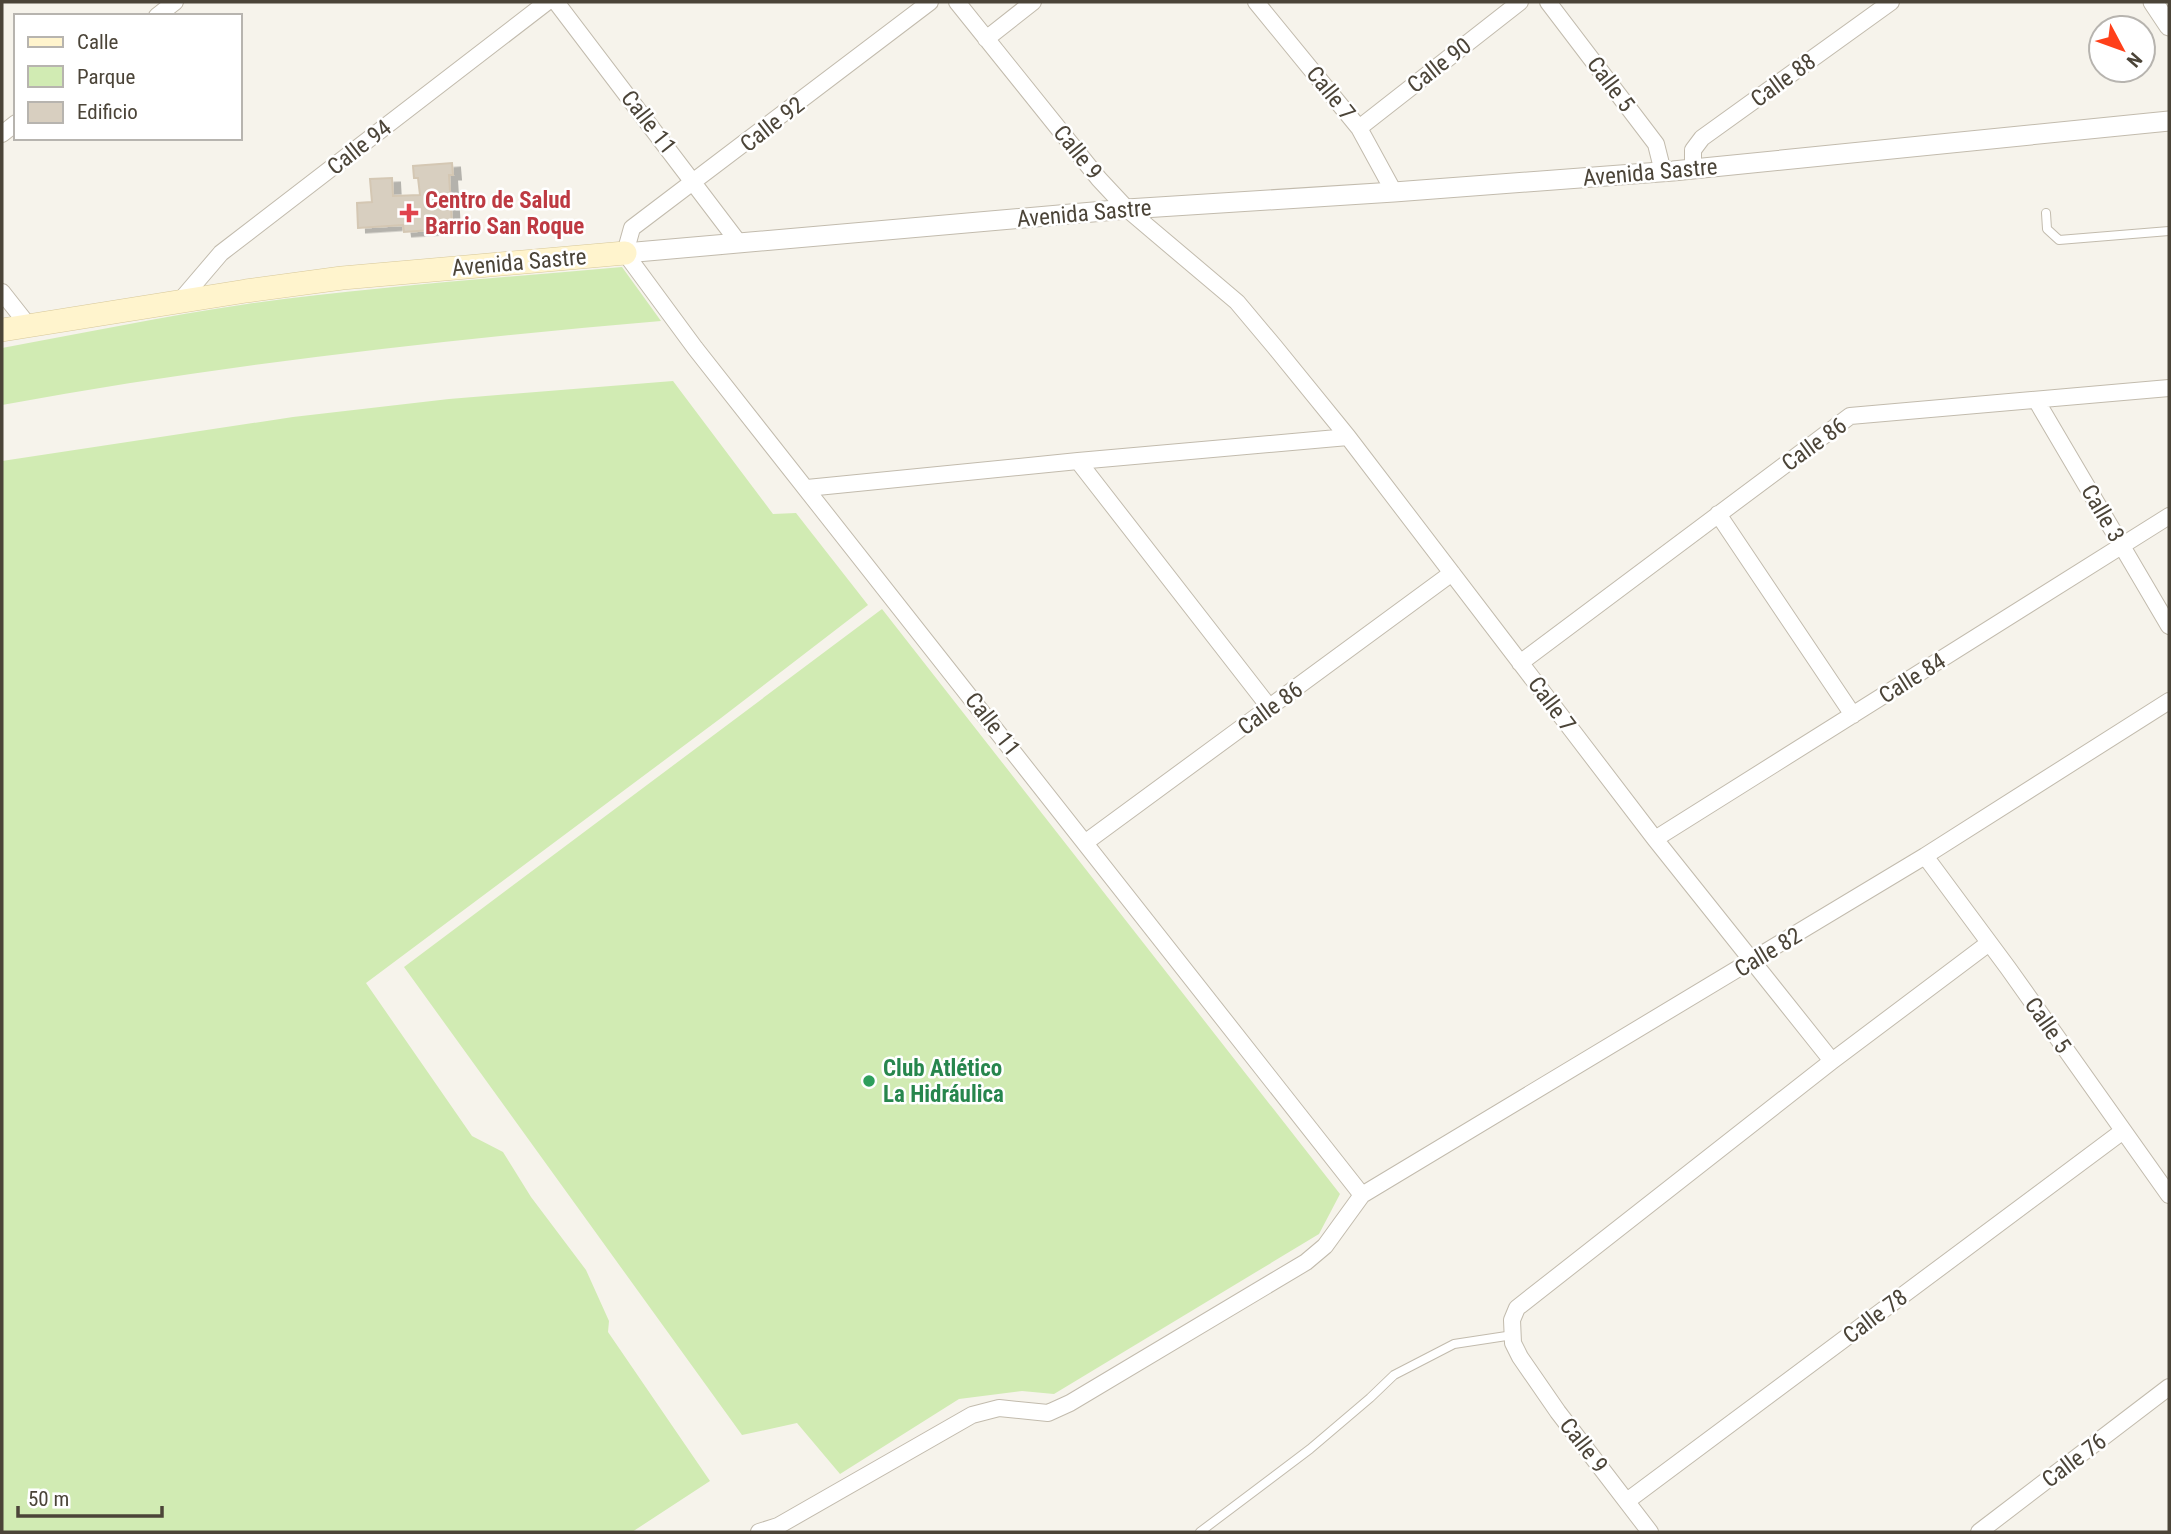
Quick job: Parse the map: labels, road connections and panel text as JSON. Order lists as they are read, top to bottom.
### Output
{
  "streets": {
    "main road": ["Avenida Sastre"],
    "street": [
      "Calle 90",
      "Calle 88",
      "Calle 5",
      "Calle 7",
      "Calle 11",
      "Calle 92",
      "Calle 94",
      "Calle 9",
      "Calle 86",
      "Calle 3",
      "Calle 84",
      "Calle 82",
      "Calle 78",
      "Calle 76"
    ]
  },
  "crossings": [
    ["Calle 90", "Calle 7"],
    ["Calle 88", "Avenida Sastre"],
    ["Calle 5", "Avenida Sastre"],
    ["Calle 5", "Calle 82"],
    ["Calle 5", "Calle 78"],
    ["Calle 7", "Calle 9"],
    ["Calle 7", "Avenida Sastre"],
    ["Calle 7", "Calle 86"],
    ["Calle 7", "Calle 84"],
    ["Calle 7", "Calle 82"],
    ["Calle 11", "Calle 92"],
    ["Calle 11", "Avenida Sastre"],
    ["Calle 11", "Calle 86"],
    ["Calle 11", "Calle 82"],
    ["Calle 92", "Avenida Sastre"],
    ["Calle 94", "Avenida Sastre"],
    ["Calle 9", "Avenida Sastre"],
    ["Calle 9", "Calle 78"],
    ["Calle 86", "Calle 3"],
    ["Calle 3", "Calle 84"]
  ],
  "places": {
    "health": ["Centro de Salud Barrio San Roque"],
    "other": ["Club Atlético La Hidráulica"]
  },
  "legend": ["Calle", "Parque", "Edificio"],
  "scale_bar": "50 m",
  "north": "bottom right"
}
